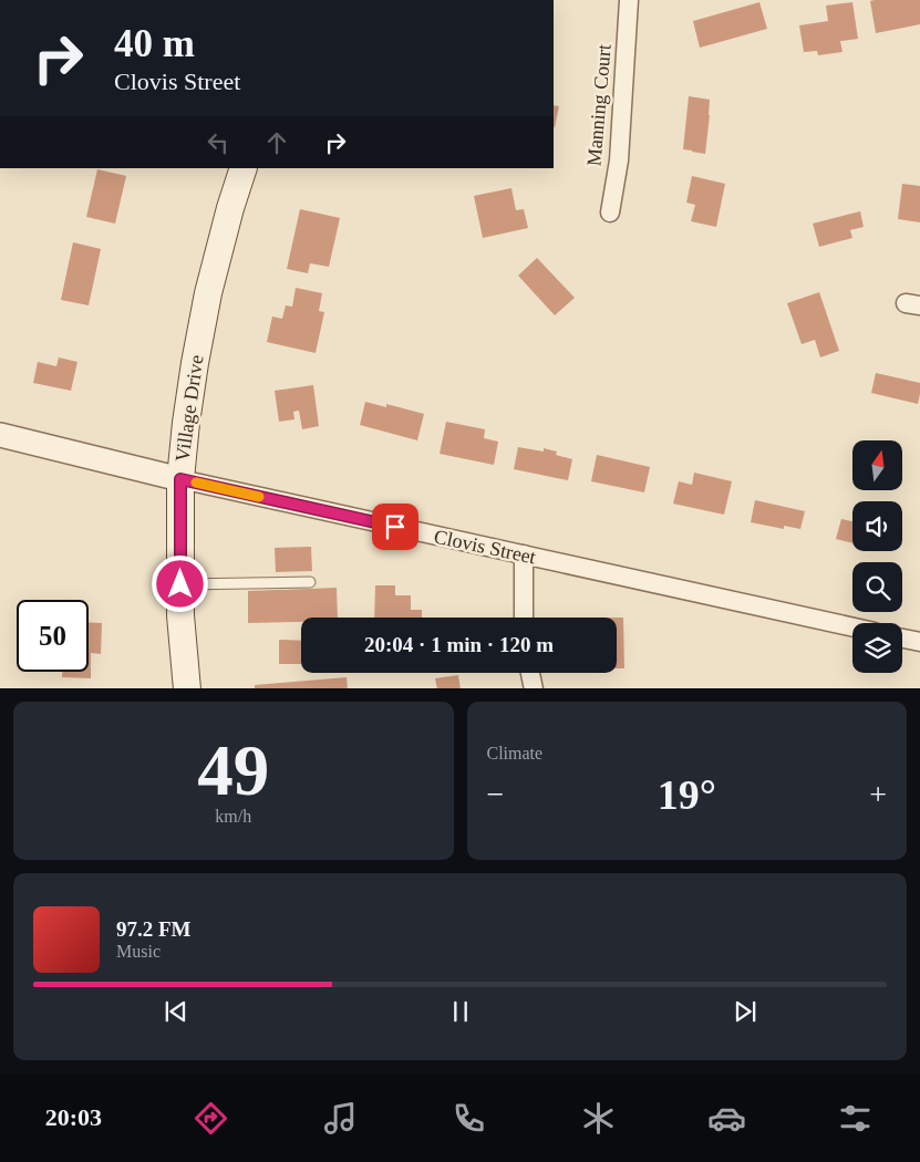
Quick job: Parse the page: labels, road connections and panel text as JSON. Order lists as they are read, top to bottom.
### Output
{
  "streets": {
    "main road": ["Village Drive"],
    "street": ["Manning Court", "Clovis Street"]
  },
  "crossings": [
    ["Village Drive", "Clovis Street"]
  ],
  "north": "top",
  "page": {
    "turn": ["40 m", "Clovis Street"],
    "limit": "50",
    "trip": "20:04 · 1 min · 120 m",
    "tile": [
      ["49", "km/h"],
      "Climate"
    ],
    "heat": ["−", "19°", "+"],
    "song": ["97.2 FM", "Music"],
    "tabs": "20:03"
  }
}
